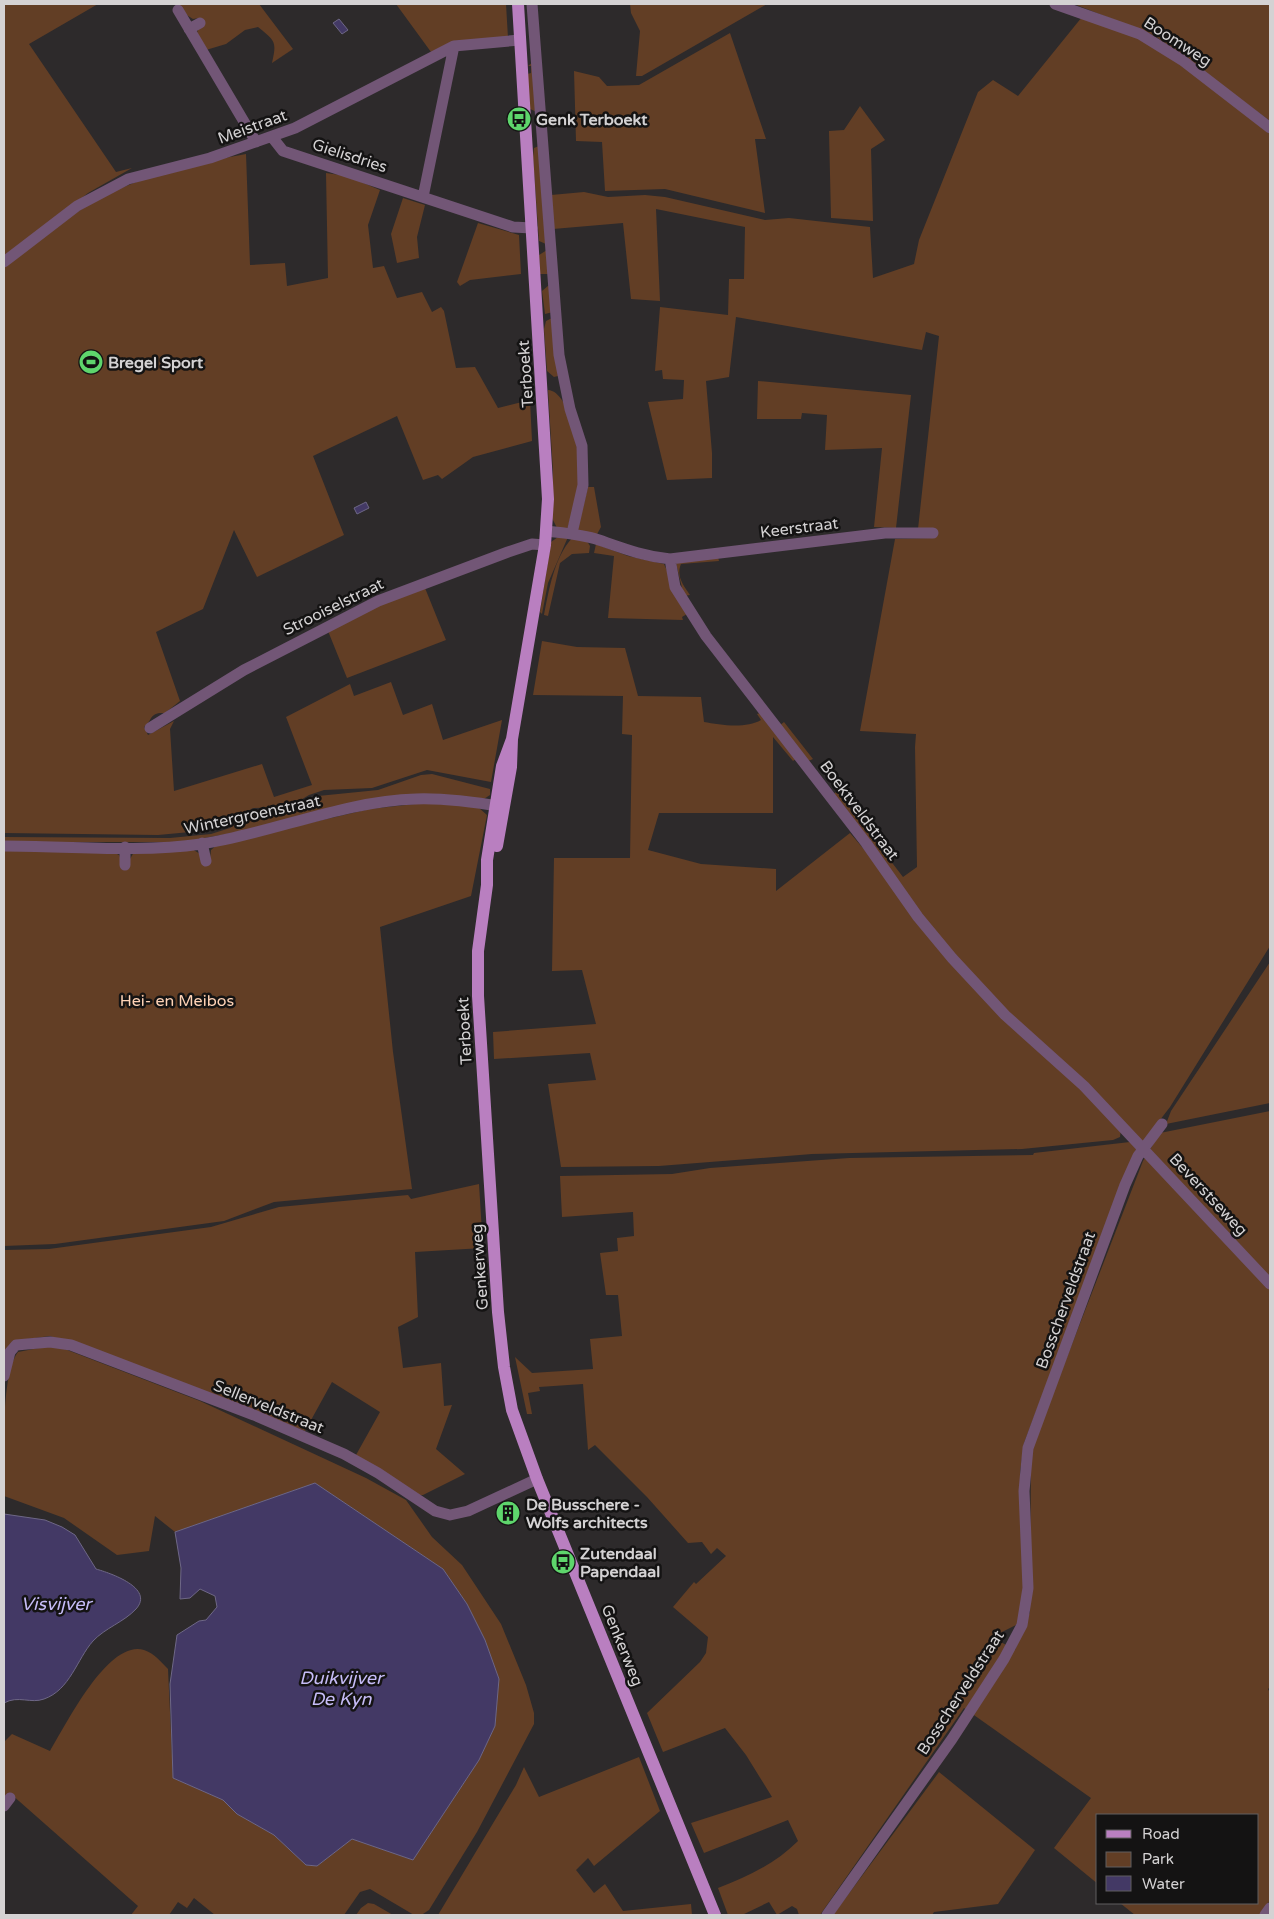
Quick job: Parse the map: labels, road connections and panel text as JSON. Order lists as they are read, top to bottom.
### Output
{
  "streets": {
    "main road": ["Terboekt", "Genkerweg"],
    "street": [
      "Boomweg",
      "Meistraat",
      "Gielisdries",
      "Keerstraat",
      "Strooiselstraat",
      "Boektveldstraat",
      "Wintergroenstraat",
      "Beverstseweg",
      "Bosscherveldstraat",
      "Sellerveldstraat"
    ]
  },
  "crossings": [
    ["Meistraat", "Gielisdries"],
    ["Meistraat", "Terboekt"],
    ["Gielisdries", "Terboekt"],
    ["Terboekt", "Strooiselstraat"],
    ["Terboekt", "Wintergroenstraat"],
    ["Terboekt", "Genkerweg"],
    ["Keerstraat", "Boektveldstraat"],
    ["Boektveldstraat", "Beverstseweg"],
    ["Boektveldstraat", "Bosscherveldstraat"],
    ["Beverstseweg", "Bosscherveldstraat"],
    ["Genkerweg", "Sellerveldstraat"]
  ],
  "water": ["Visvijver", "Duikvijver De Kyn"],
  "parks": ["Hei- en Meibos"],
  "places": {
    "bus stop": ["Genk Terboekt", "Zutendaal Papendaal"],
    "sports": ["Bregel Sport"],
    "building": ["De Busschere - Wolfs architects"]
  },
  "legend": ["Road", "Park", "Water"]
}
